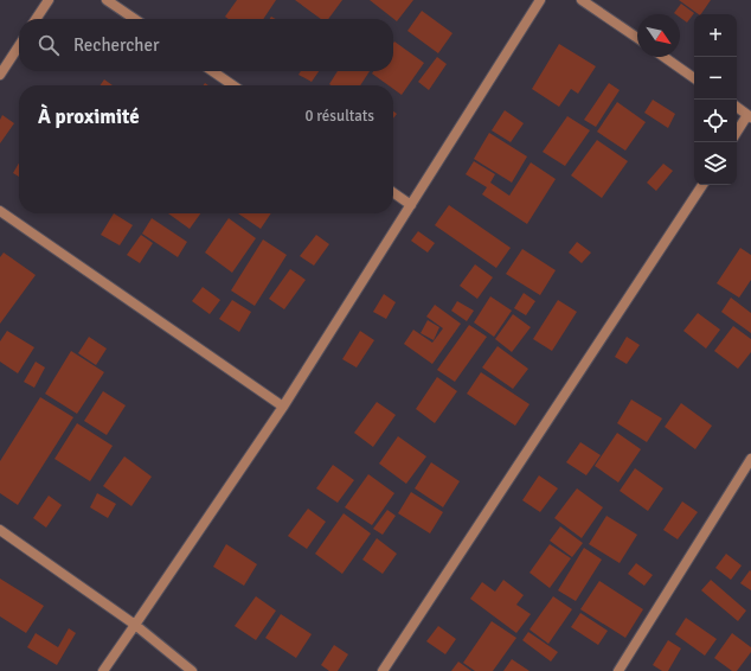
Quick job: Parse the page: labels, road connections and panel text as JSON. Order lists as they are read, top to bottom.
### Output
{
  "north": "bottom right",
  "page": {
    "map_buttons": ["+", "−"],
    "search": "Rechercher",
    "heading": ["À proximité", "0 résultats"]
  }
}
